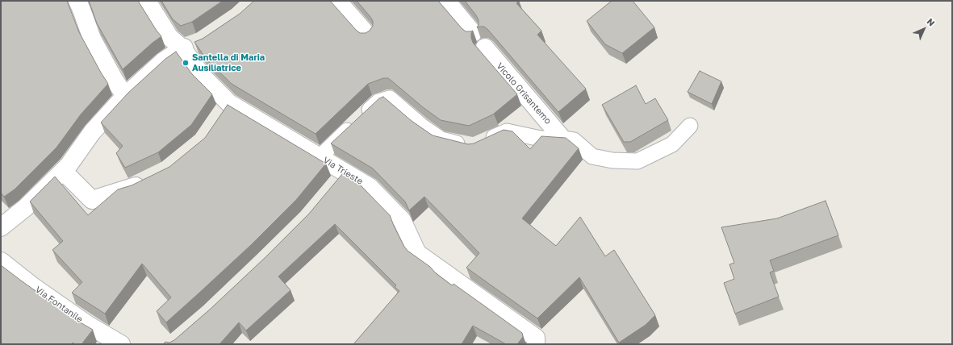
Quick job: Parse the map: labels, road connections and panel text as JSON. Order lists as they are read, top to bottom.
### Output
{
  "streets": {
    "street": ["Vicolo Grisantemo", "Via Trieste", "Via Fontanile"]
  },
  "places": ["Santella di Maria Ausiliatrice"],
  "north": "top right"
}
